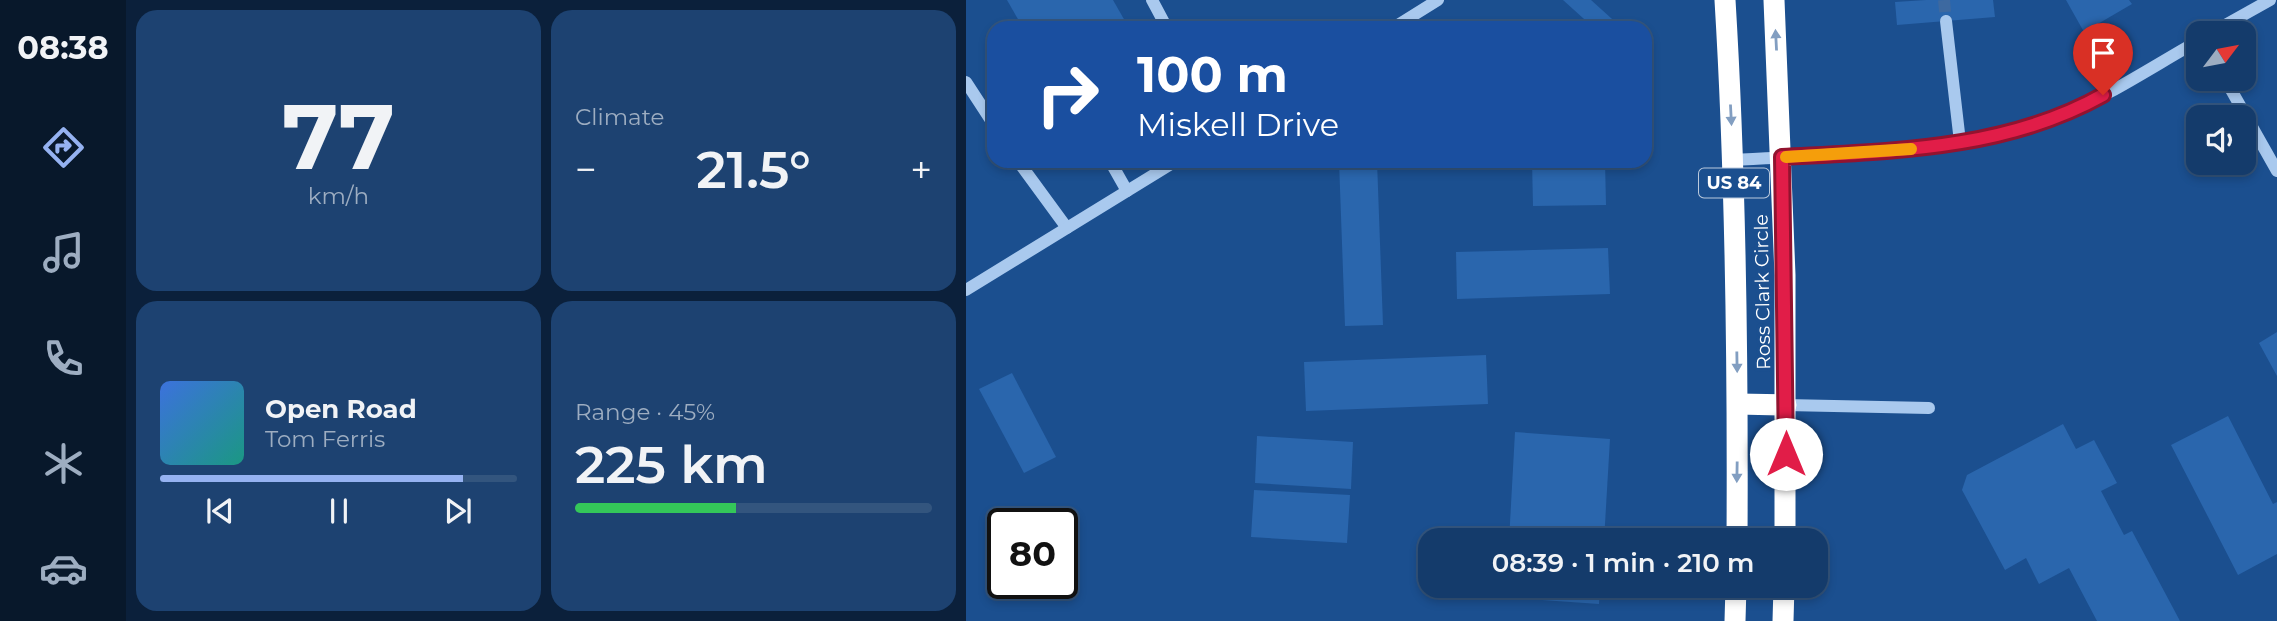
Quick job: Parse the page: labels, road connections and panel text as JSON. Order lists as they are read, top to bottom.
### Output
{
  "streets": {
    "highway": ["US 84", "Ross Clark Circle"]
  },
  "north": "top right",
  "page": {
    "tabs": "08:38",
    "tile": [
      ["77", "km/h"],
      "Climate",
      ["Range · 45%", "225 km"]
    ],
    "turn": ["100 m", "Miskell Drive"],
    "heat": ["−", "21.5°", "+"],
    "song": ["Open Road", "Tom Ferris"],
    "limit": "80",
    "trip": "08:39 · 1 min · 210 m"
  }
}
